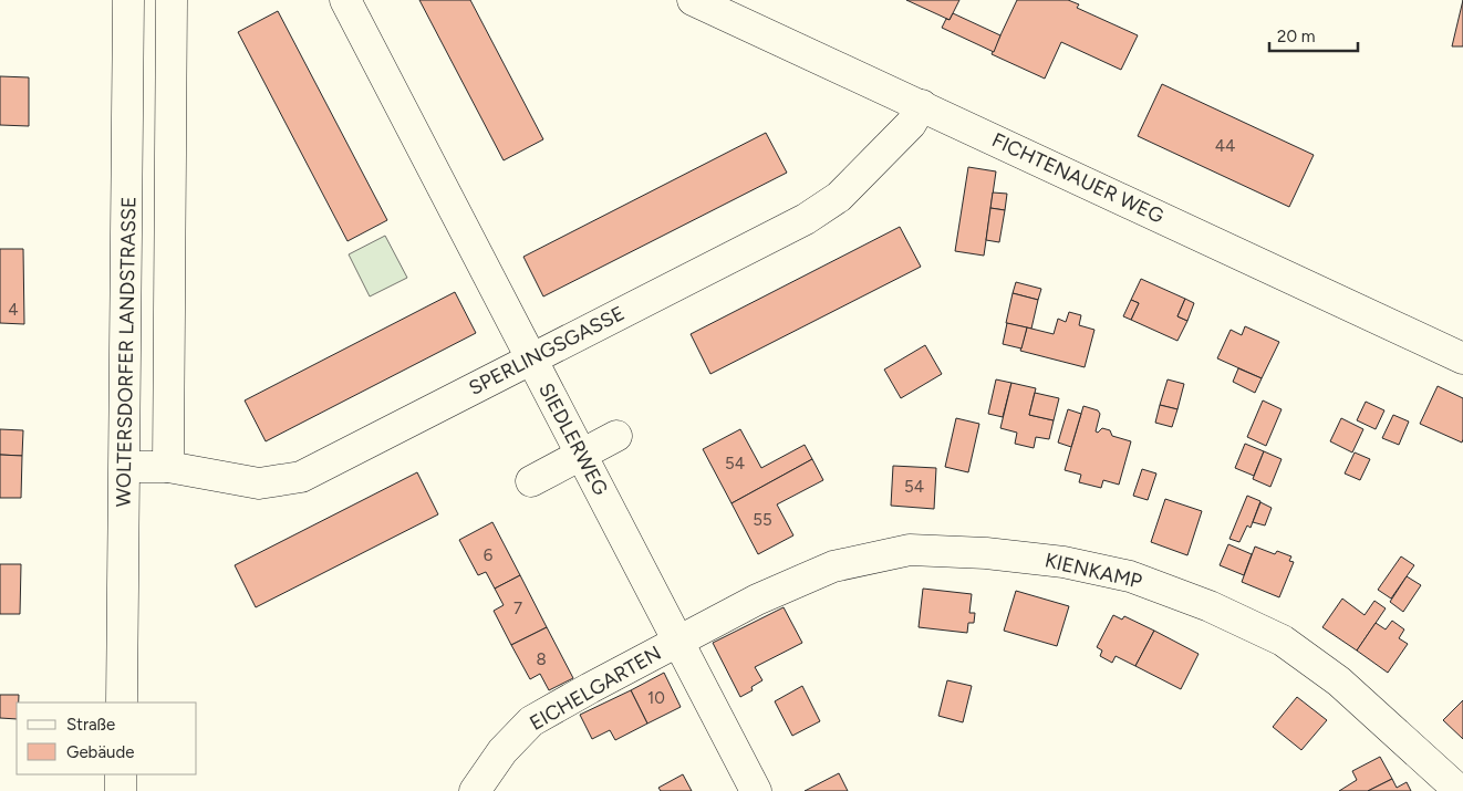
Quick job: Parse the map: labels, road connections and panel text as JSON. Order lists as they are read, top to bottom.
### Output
{
  "streets": {
    "street": [
      "FICHTENAUER WEG",
      "SPERLINGSGASSE",
      "WOLTERSDORFER LANDSTRASSE",
      "SIEDLERWEG",
      "KIENKAMP",
      "EICHELGARTEN"
    ]
  },
  "crossings": [
    ["FICHTENAUER WEG", "SPERLINGSGASSE"],
    ["SPERLINGSGASSE", "WOLTERSDORFER LANDSTRASSE"],
    ["SPERLINGSGASSE", "SIEDLERWEG"],
    ["SIEDLERWEG", "KIENKAMP"],
    ["SIEDLERWEG", "EICHELGARTEN"],
    ["KIENKAMP", "EICHELGARTEN"]
  ],
  "house_numbers": [
    "44",
    "4",
    "54",
    "54",
    "55",
    "6",
    "7",
    "8",
    "10"
  ],
  "legend": ["Straße", "Gebäude"],
  "scale_bar": "20 m"
}
